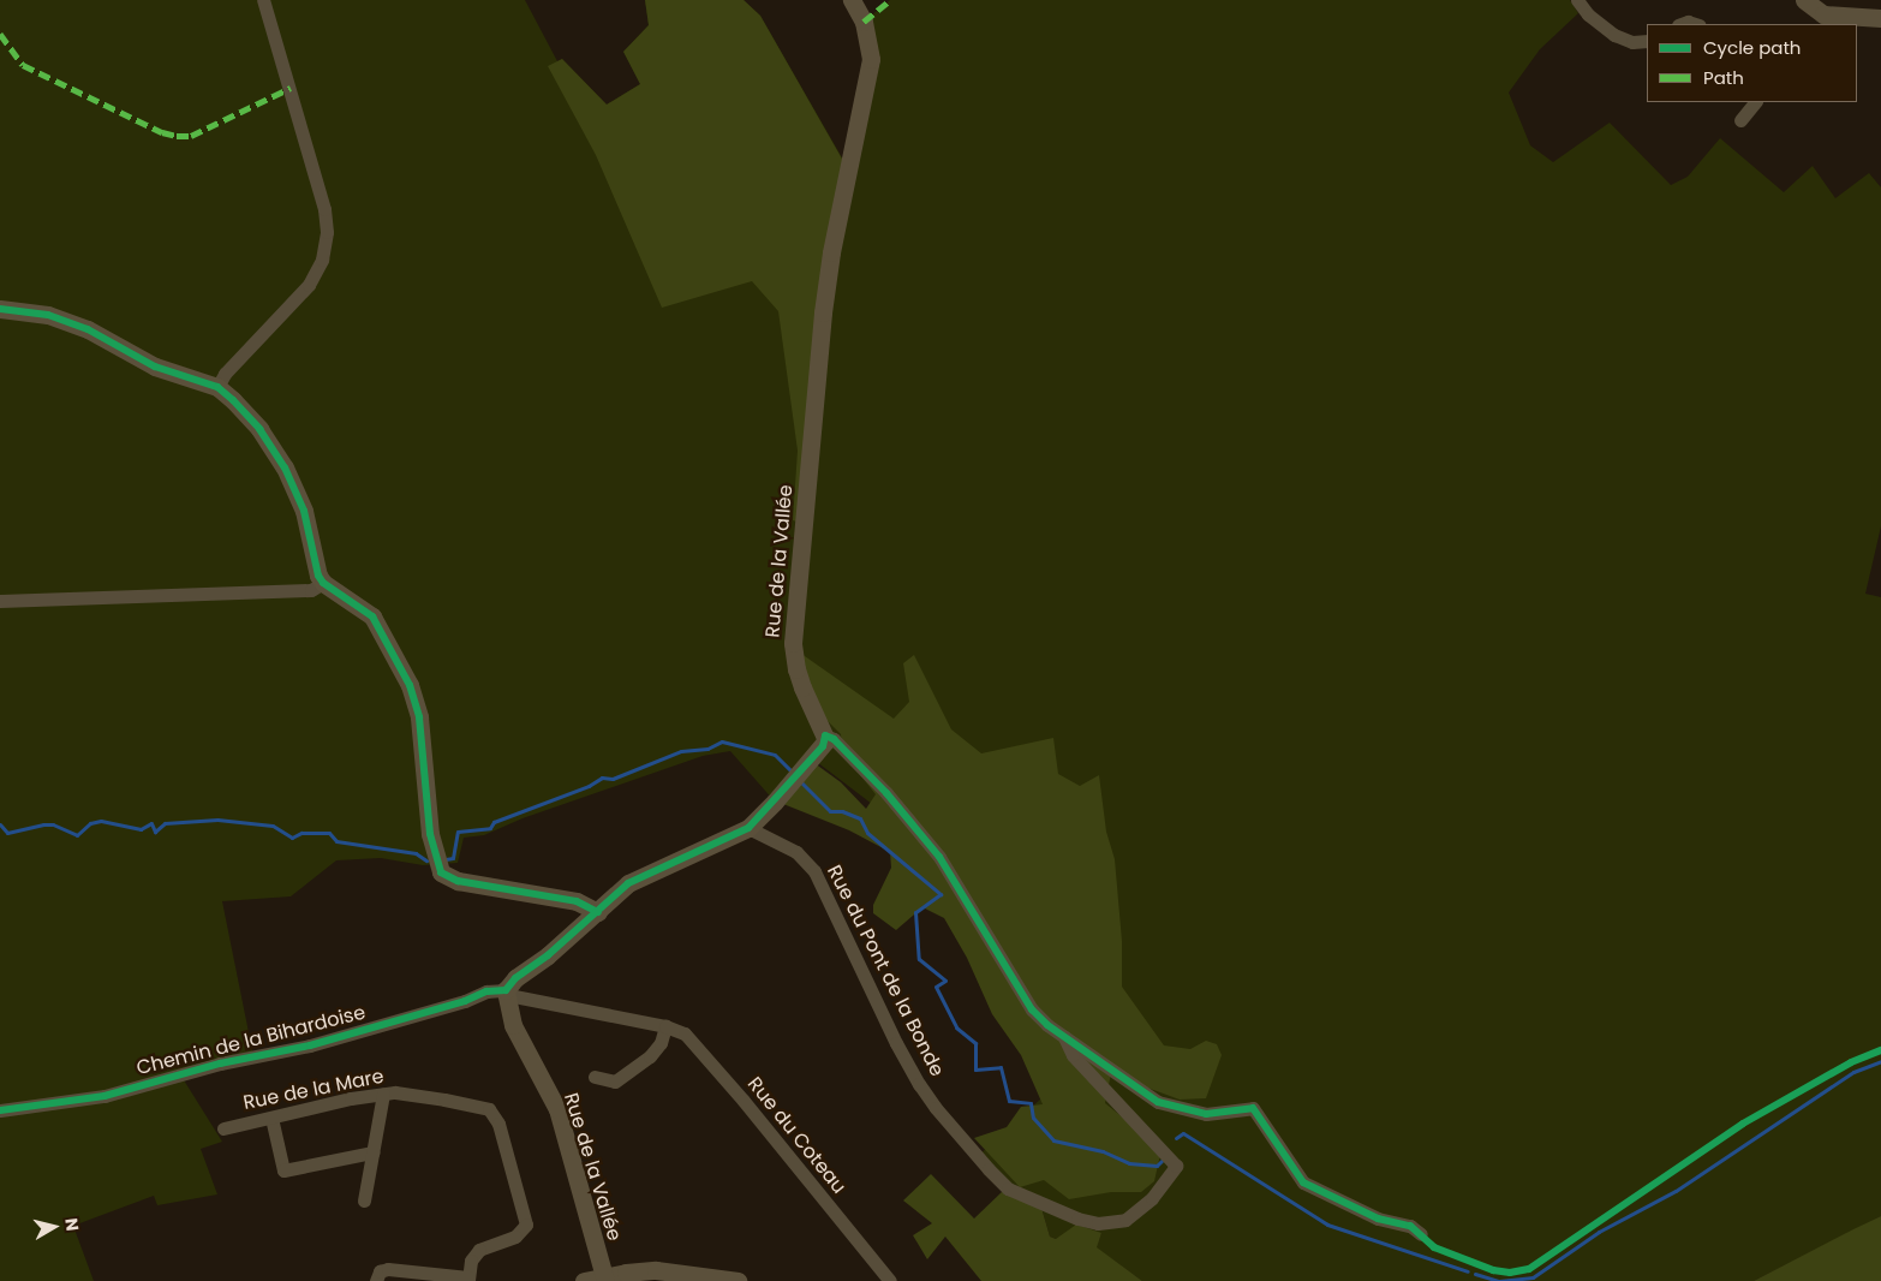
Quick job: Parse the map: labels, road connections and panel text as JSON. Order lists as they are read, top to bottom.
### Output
{
  "streets": {
    "street": [
      "Rue de la Vallée",
      "Rue du Pont de la Bonde",
      "Chemin de la Bihardoise",
      "Rue de la Mare",
      "Rue du Coteau"
    ]
  },
  "crossings": [
    ["Rue de la Vallée", "Chemin de la Bihardoise"],
    ["Rue de la Vallée", "Rue du Coteau"],
    ["Chemin de la Bihardoise", "Rue du Coteau"]
  ],
  "legend": ["Cycle path", "Path"],
  "north": "right"
}
